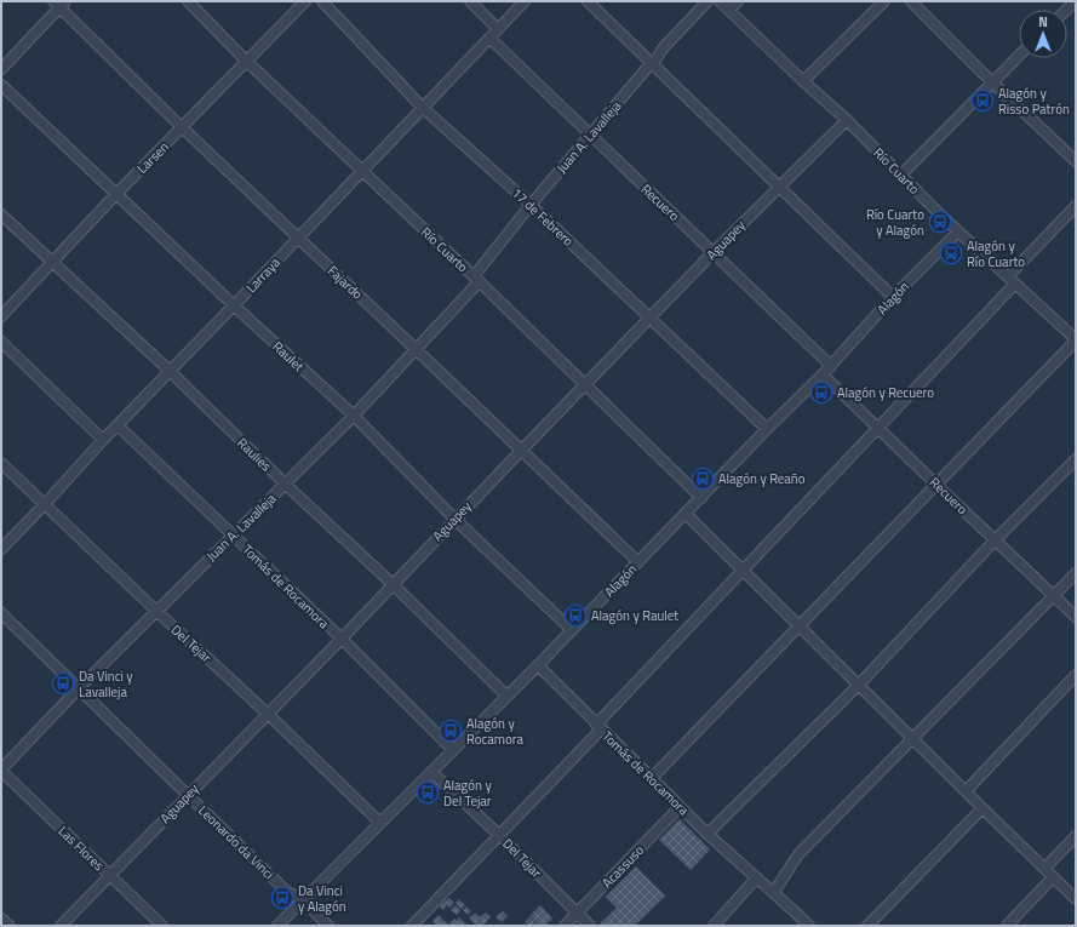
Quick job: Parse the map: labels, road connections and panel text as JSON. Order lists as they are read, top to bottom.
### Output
{
  "streets": {
    "street": [
      "Juan A. Lavalleja",
      "Larsen",
      "Río Cuarto",
      "Recuero",
      "17 de Febrero",
      "Aguapey",
      "Larraya",
      "Fajardo",
      "Alagón",
      "Raulet",
      "Raulies",
      "Tomás de Rocamora",
      "Del Tejar",
      "Leonardo da Vinci",
      "Las Flores",
      "Acassuso"
    ]
  },
  "crossings": [
    ["Juan A. Lavalleja", "Río Cuarto"],
    ["Juan A. Lavalleja", "Recuero"],
    ["Juan A. Lavalleja", "17 de Febrero"],
    ["Juan A. Lavalleja", "Fajardo"],
    ["Juan A. Lavalleja", "Raulet"],
    ["Juan A. Lavalleja", "Raulies"],
    ["Juan A. Lavalleja", "Tomás de Rocamora"],
    ["Juan A. Lavalleja", "Del Tejar"],
    ["Juan A. Lavalleja", "Leonardo da Vinci"],
    ["Juan A. Lavalleja", "Las Flores"],
    ["Larsen", "Río Cuarto"],
    ["Larsen", "Fajardo"],
    ["Larsen", "Raulet"],
    ["Larsen", "Raulies"],
    ["Río Cuarto", "Aguapey"],
    ["Río Cuarto", "Larraya"],
    ["Río Cuarto", "Alagón"],
    ["Recuero", "Aguapey"],
    ["Recuero", "Larraya"],
    ["Recuero", "Alagón"],
    ["17 de Febrero", "Aguapey"],
    ["17 de Febrero", "Larraya"],
    ["17 de Febrero", "Alagón"],
    ["Aguapey", "Fajardo"],
    ["Aguapey", "Raulet"],
    ["Aguapey", "Raulies"],
    ["Aguapey", "Tomás de Rocamora"],
    ["Aguapey", "Del Tejar"],
    ["Aguapey", "Leonardo da Vinci"],
    ["Aguapey", "Las Flores"],
    ["Larraya", "Fajardo"],
    ["Larraya", "Raulet"],
    ["Larraya", "Raulies"],
    ["Larraya", "Tomás de Rocamora"],
    ["Larraya", "Del Tejar"],
    ["Fajardo", "Alagón"],
    ["Alagón", "Raulet"],
    ["Alagón", "Raulies"],
    ["Alagón", "Tomás de Rocamora"],
    ["Alagón", "Del Tejar"],
    ["Alagón", "Leonardo da Vinci"],
    ["Tomás de Rocamora", "Acassuso"],
    ["Del Tejar", "Acassuso"]
  ],
  "places": {
    "bus stop": [
      "Alagón y Risso Patrón",
      "Río Cuarto y Alagón",
      "Alagón y Río Cuarto",
      "Alagón y Recuero",
      "Alagón y Reaño",
      "Alagón y Raulet",
      "Da Vinci y Lavalleja",
      "Alagón y Rocamora",
      "Alagón y Del Tejar",
      "Da Vinci y Alagón"
    ]
  },
  "north": "top"
}
